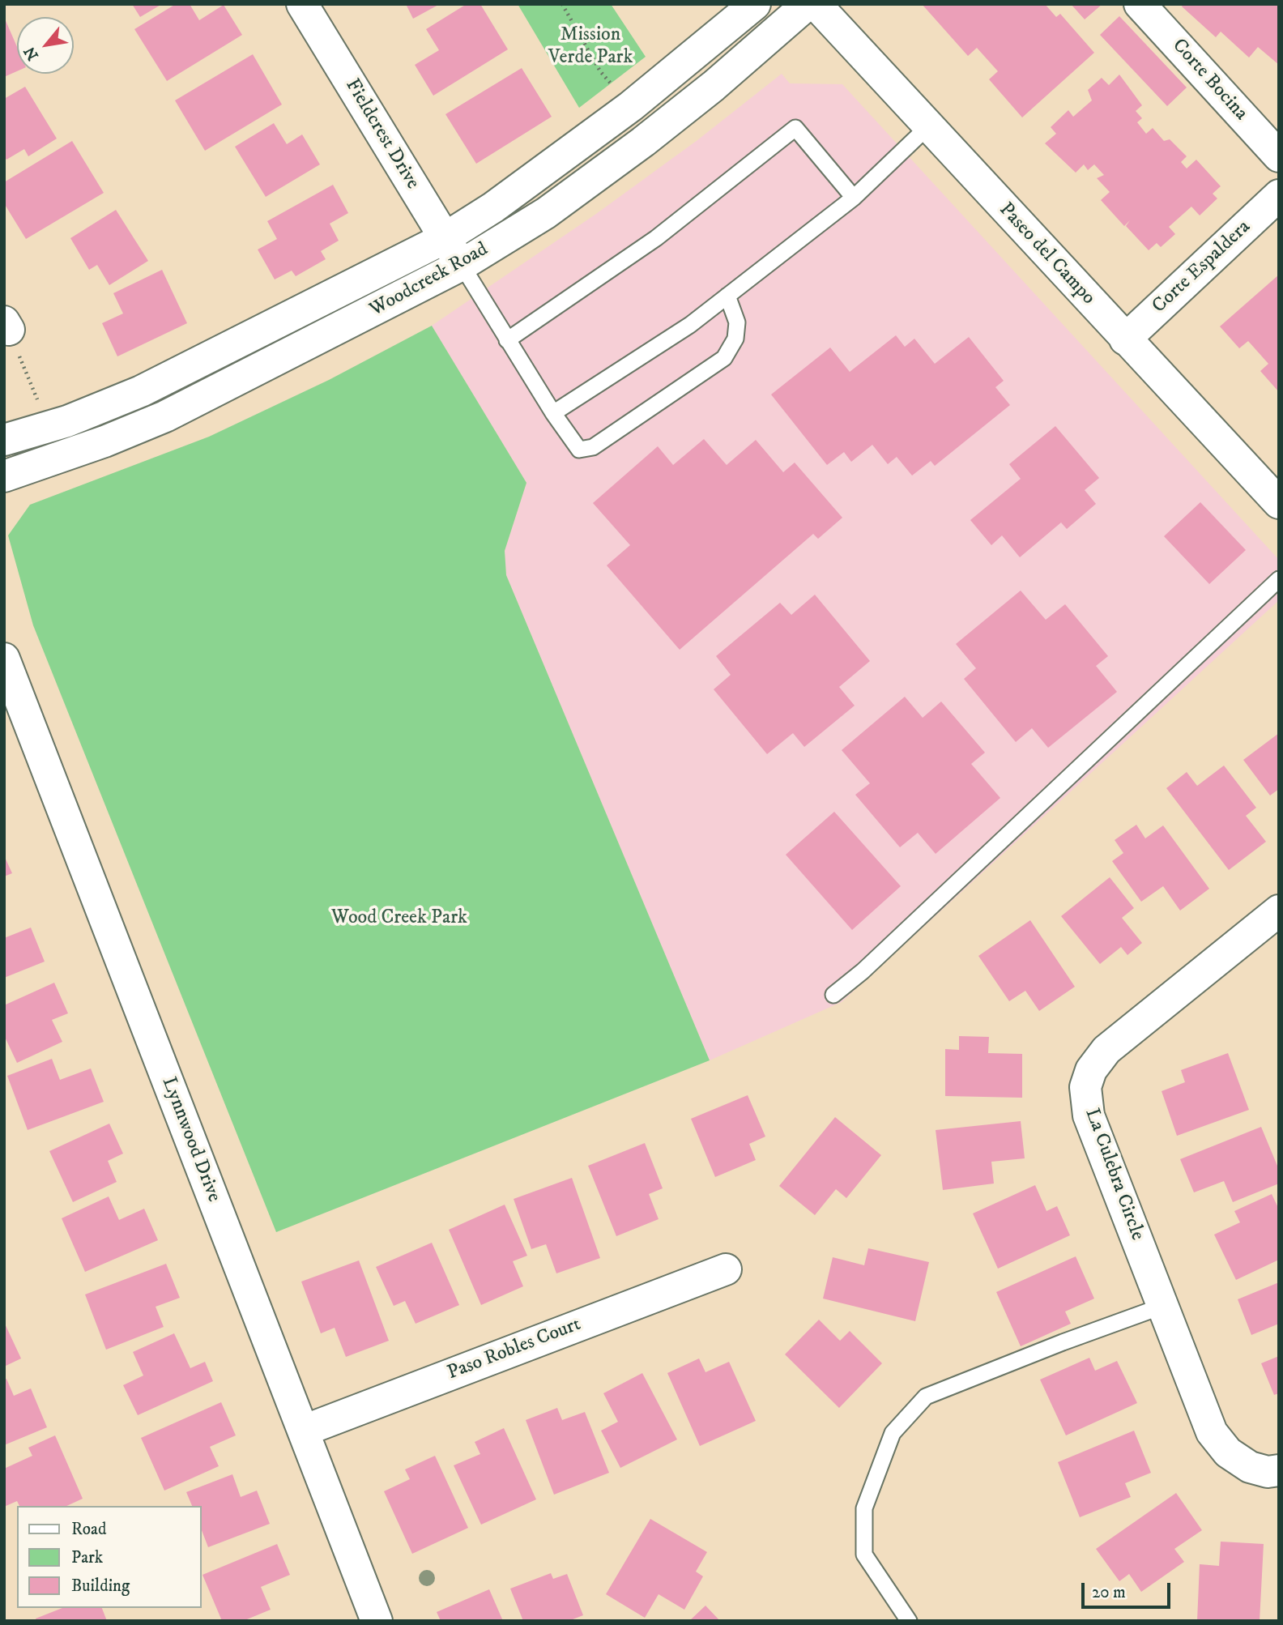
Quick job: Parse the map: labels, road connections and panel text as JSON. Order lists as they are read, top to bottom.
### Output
{
  "streets": {
    "street": [
      "Corte Bocina",
      "Fieldcrest Drive",
      "Paseo del Campo",
      "Corte Espaldera",
      "Woodcreek Road",
      "Lynnwood Drive",
      "La Culebra Circle",
      "Paso Robles Court"
    ]
  },
  "crossings": [
    ["Fieldcrest Drive", "Woodcreek Road"],
    ["Paseo del Campo", "Corte Espaldera"],
    ["Lynnwood Drive", "Paso Robles Court"]
  ],
  "parks": ["Mission Verde Park", "Wood Creek Park"],
  "legend": ["Road", "Park", "Building"],
  "scale_bar": "20 m",
  "north": "bottom left"
}
